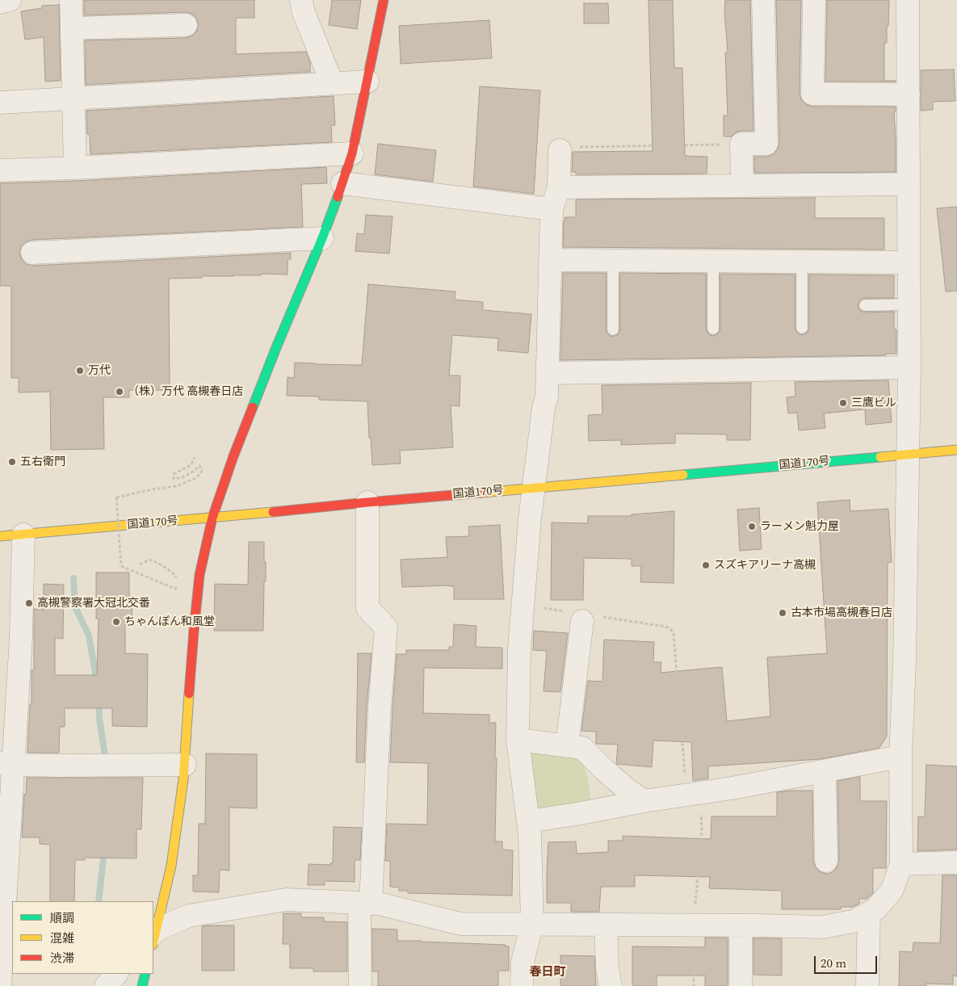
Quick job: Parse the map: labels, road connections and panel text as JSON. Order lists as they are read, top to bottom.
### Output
{
  "streets": {
    "main road": ["国道170号"]
  },
  "districts": ["春日町"],
  "places": [
    "万代",
    "（株）万代 高槻春日店",
    "三鷹ビル",
    "五右衛門",
    "ラーメン魁力屋",
    "スズキアリーナ高槻",
    "高槻警察署大冠北交番",
    "古本市場高槻春日店",
    "ちゃんぽん和風堂"
  ],
  "legend": ["順調", "混雑", "渋滞"],
  "scale_bar": "20 m"
}
